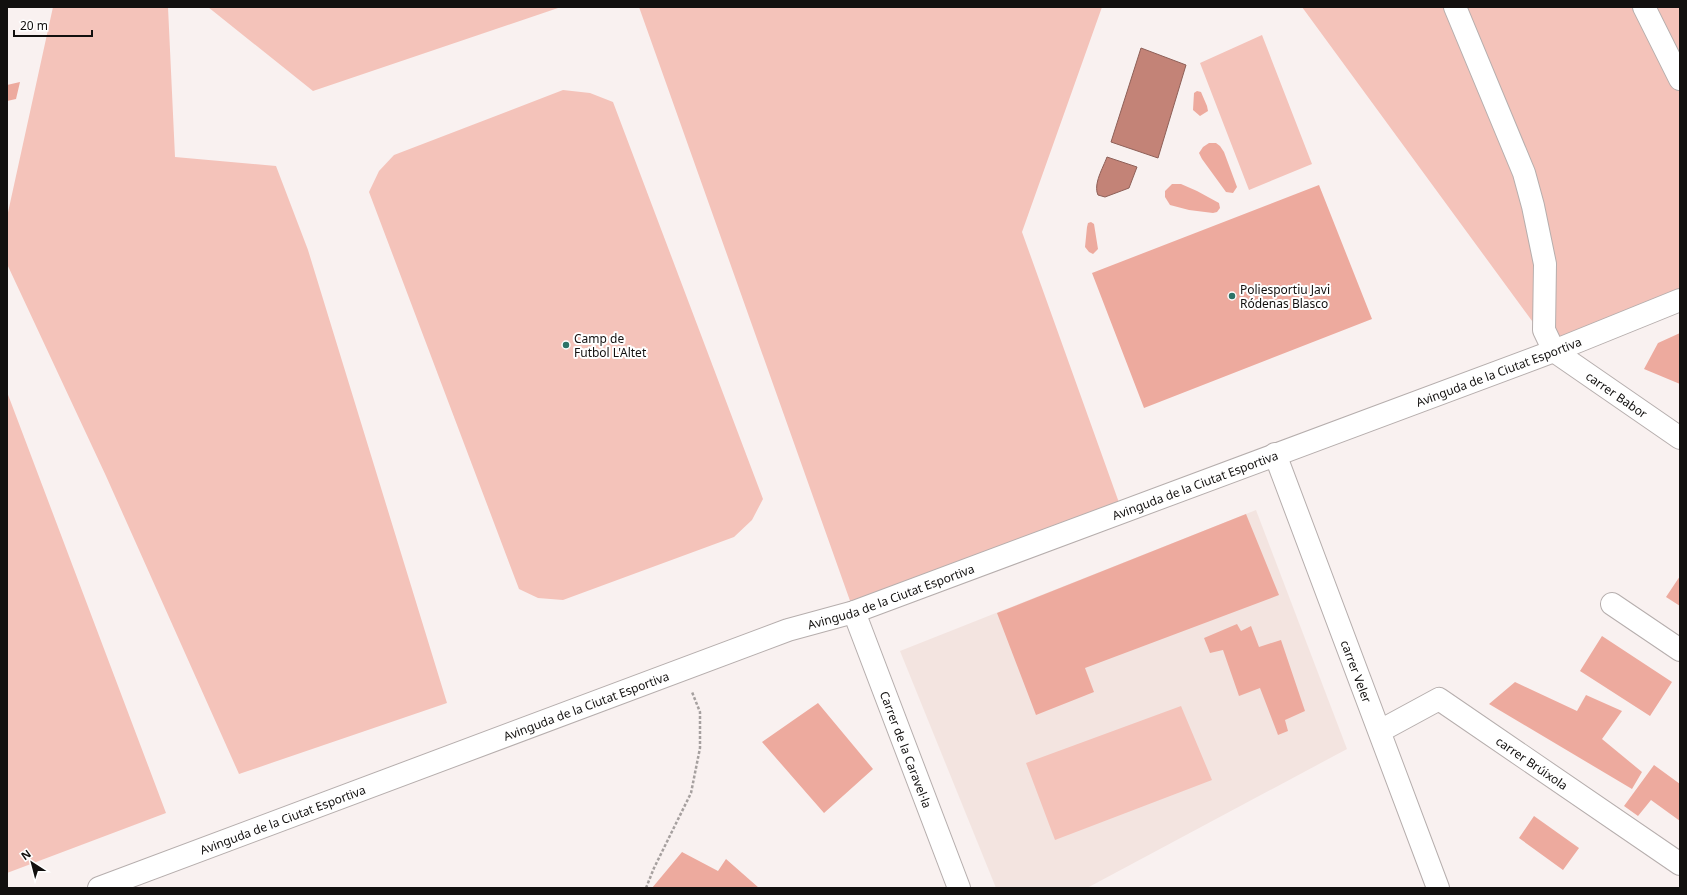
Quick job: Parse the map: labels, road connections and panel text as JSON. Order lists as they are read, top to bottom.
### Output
{
  "streets": {
    "street": [
      "Avinguda de la Ciutat Esportiva",
      "carrer Babor",
      "carrer Veler",
      "Carrer de la Caravel·la",
      "carrer Brúixola"
    ]
  },
  "crossings": [
    ["Avinguda de la Ciutat Esportiva", "carrer Babor"],
    ["Avinguda de la Ciutat Esportiva", "carrer Veler"],
    ["Avinguda de la Ciutat Esportiva", "Carrer de la Caravel·la"],
    ["carrer Veler", "carrer Brúixola"]
  ],
  "places": ["Poliesportiu Javi Ródenas Blasco", "Camp de Futbol L'Altet"],
  "scale_bar": "20 m",
  "north": "top left"
}
